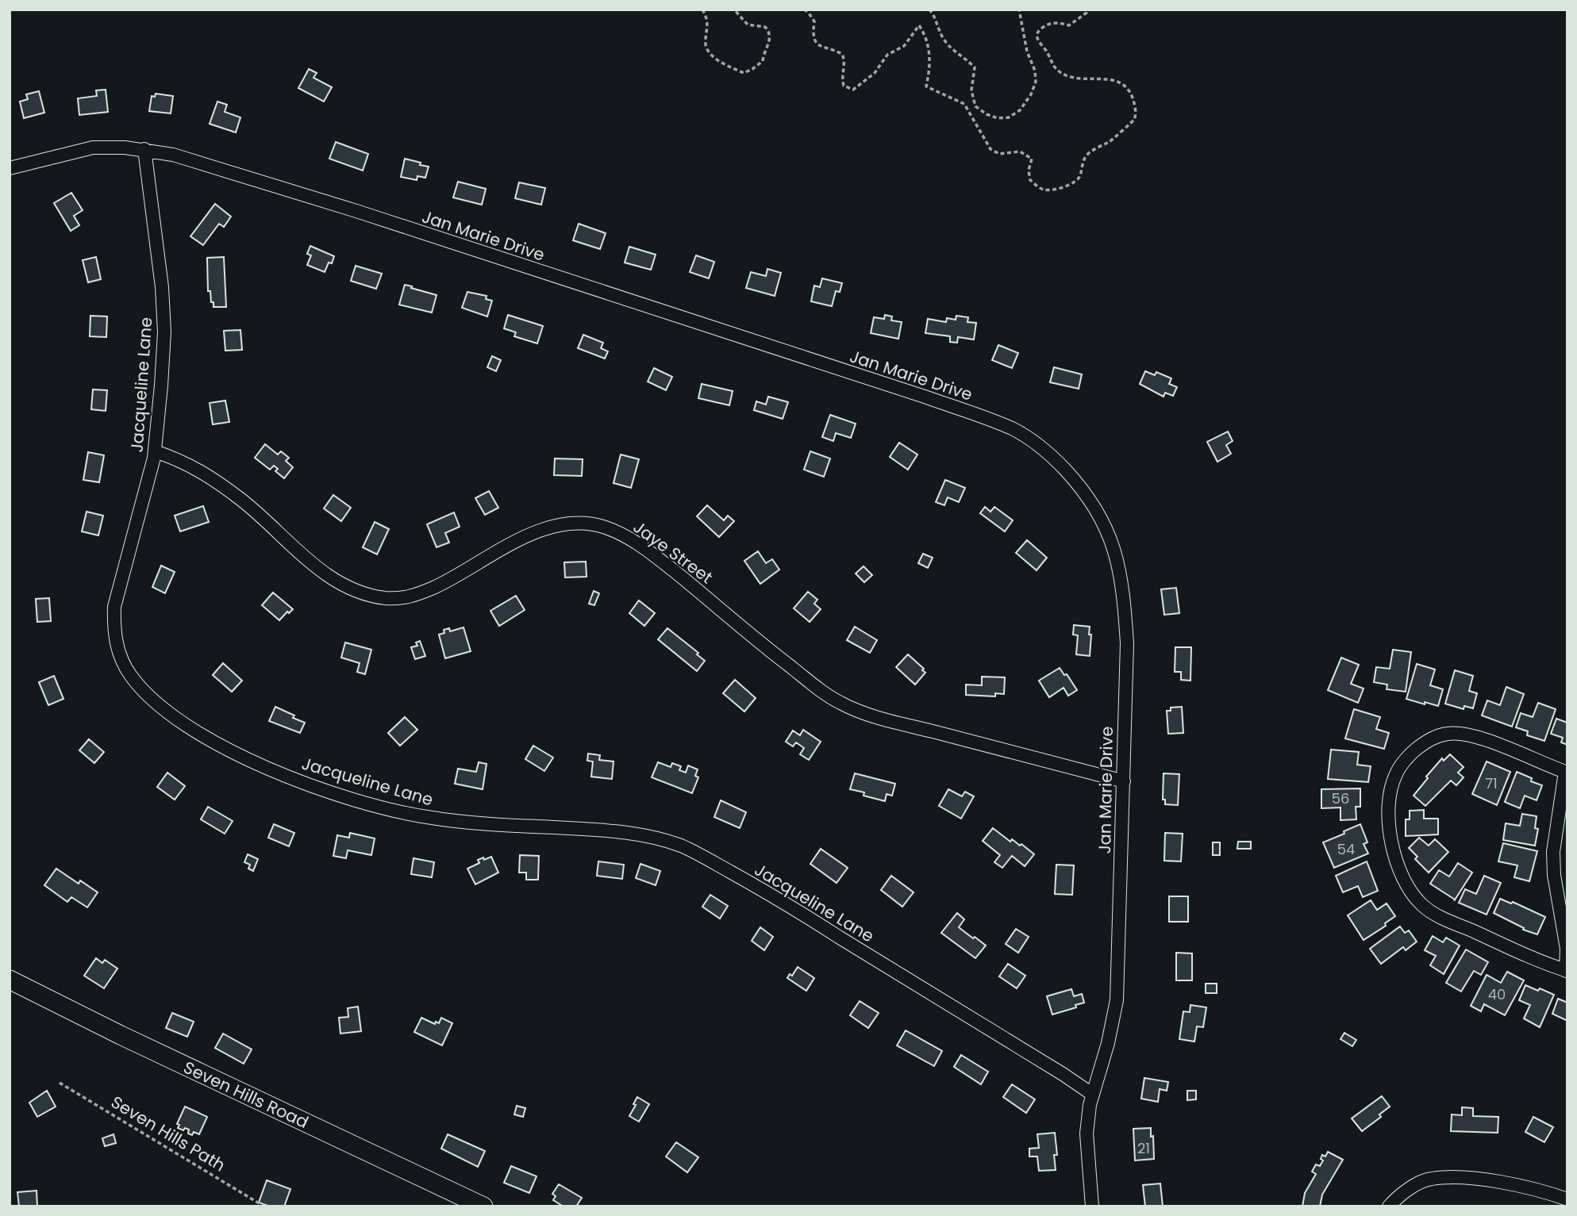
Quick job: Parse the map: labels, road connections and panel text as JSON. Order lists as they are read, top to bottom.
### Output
{
  "streets": {
    "street": [
      "Jan Marie Drive",
      "Jacqueline Lane",
      "Jaye Street",
      "Seven Hills Road"
    ],
    "path": ["Seven Hills Path"]
  },
  "crossings": [
    ["Jan Marie Drive", "Jacqueline Lane"],
    ["Jan Marie Drive", "Jaye Street"],
    ["Jacqueline Lane", "Jaye Street"]
  ],
  "house_numbers": [
    "71",
    "56",
    "54",
    "40",
    "21"
  ]
}
